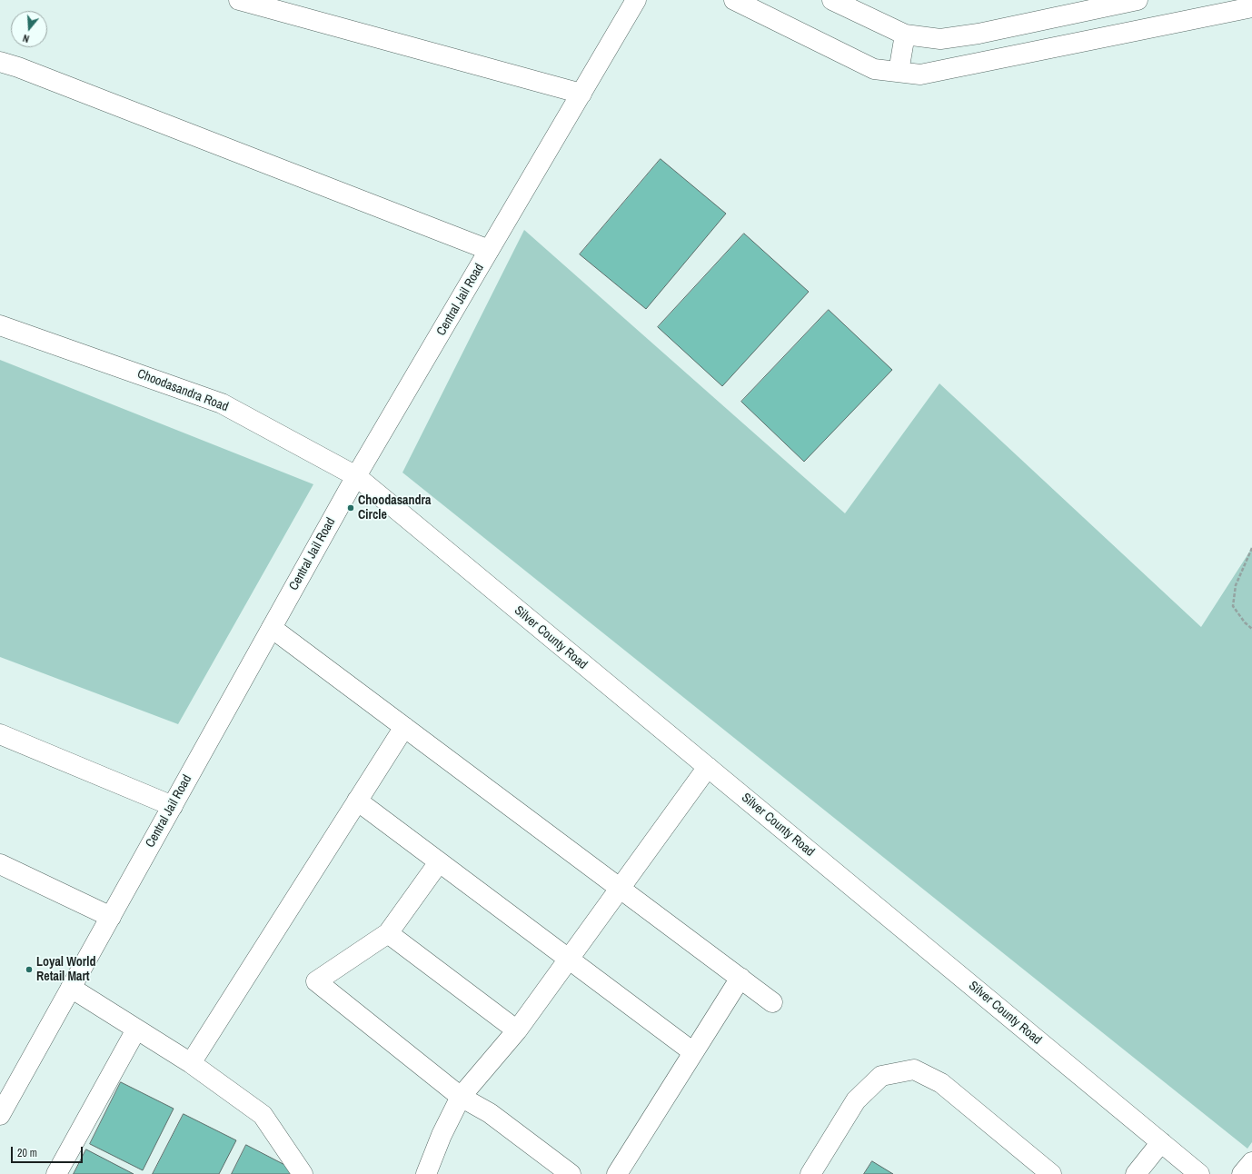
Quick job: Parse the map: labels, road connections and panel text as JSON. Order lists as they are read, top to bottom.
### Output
{
  "streets": {
    "street": ["Central Jail Road", "Choodasandra Road", "Silver County Road"]
  },
  "crossings": [
    ["Central Jail Road", "Choodasandra Road"],
    ["Central Jail Road", "Silver County Road"],
    ["Choodasandra Road", "Silver County Road"]
  ],
  "places": ["Choodasandra Circle", "Loyal World Retail Mart"],
  "scale_bar": "20 m",
  "north": "bottom"
}
